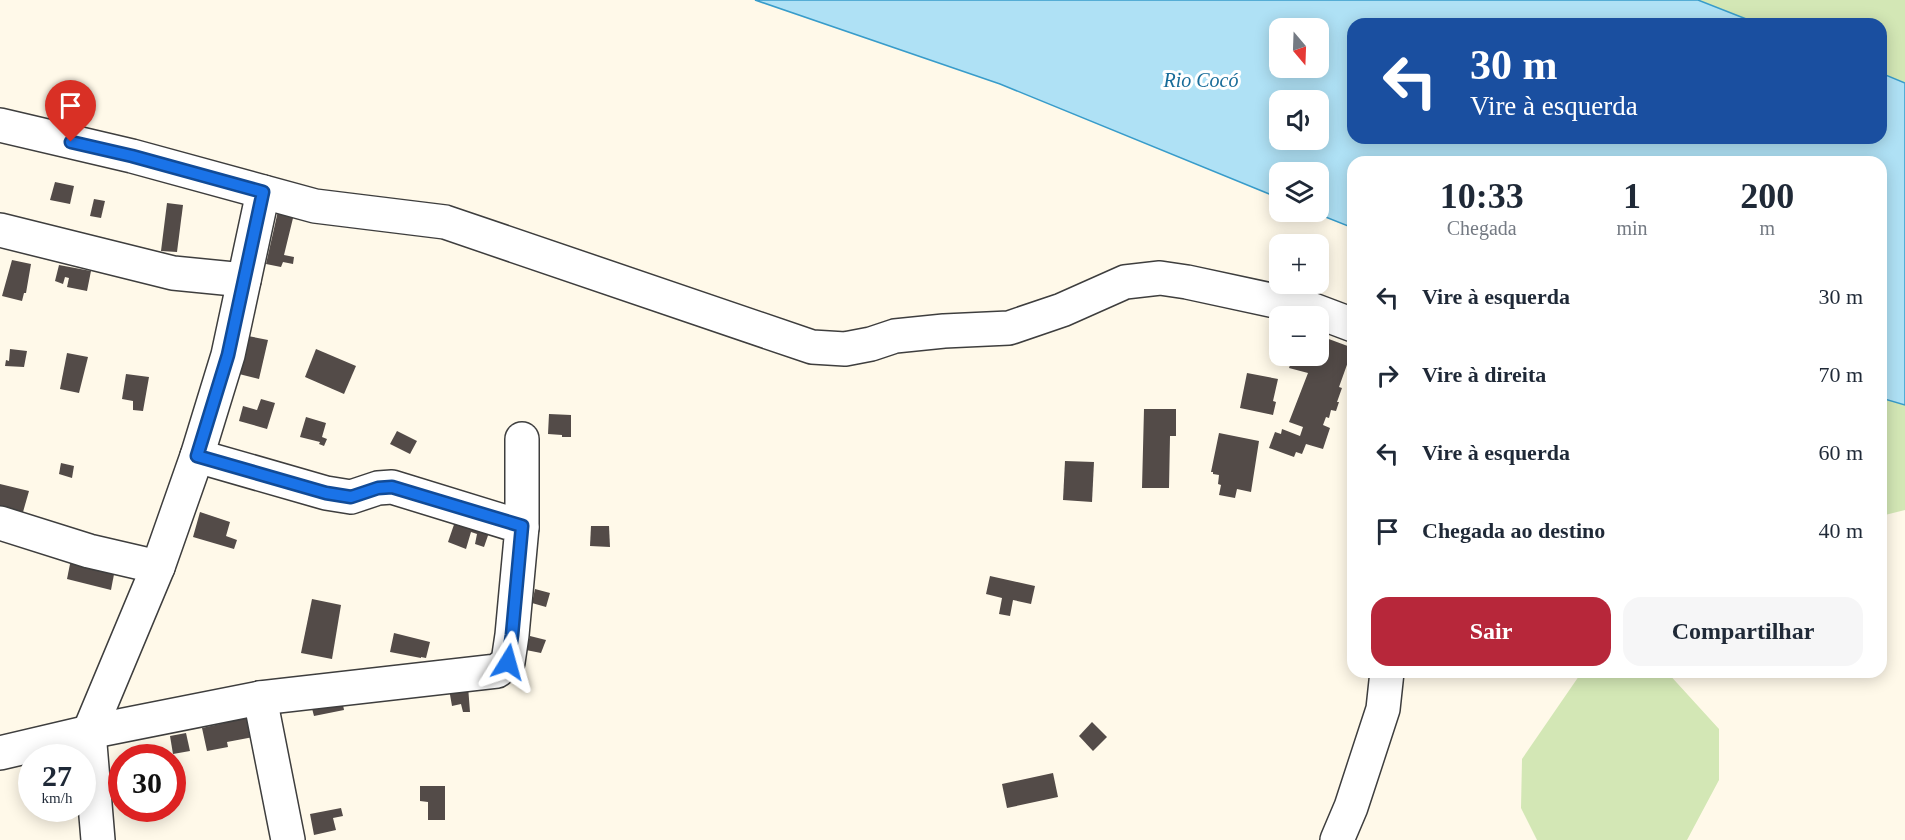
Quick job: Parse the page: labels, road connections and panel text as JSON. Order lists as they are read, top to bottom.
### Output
{
  "water": ["Rio Cocó"],
  "north": "bottom",
  "page": {
    "map_buttons": ["+", "−"],
    "turn": ["30 m", "Vire à esquerda"],
    "eta": [
      "10:33",
      "Chegada",
      "1",
      "min",
      "200",
      "m"
    ],
    "list": [
      {
        "name": "Vire à esquerda",
        "value": "30 m"
      },
      {
        "name": "Vire à direita",
        "value": "70 m"
      },
      {
        "name": "Vire à esquerda",
        "value": "60 m"
      },
      {
        "name": "Chegada ao destino",
        "value": "40 m"
      }
    ],
    "buttons": ["Sair", "Compartilhar"],
    "speed": "27 km/h",
    "limit": "30"
  }
}
